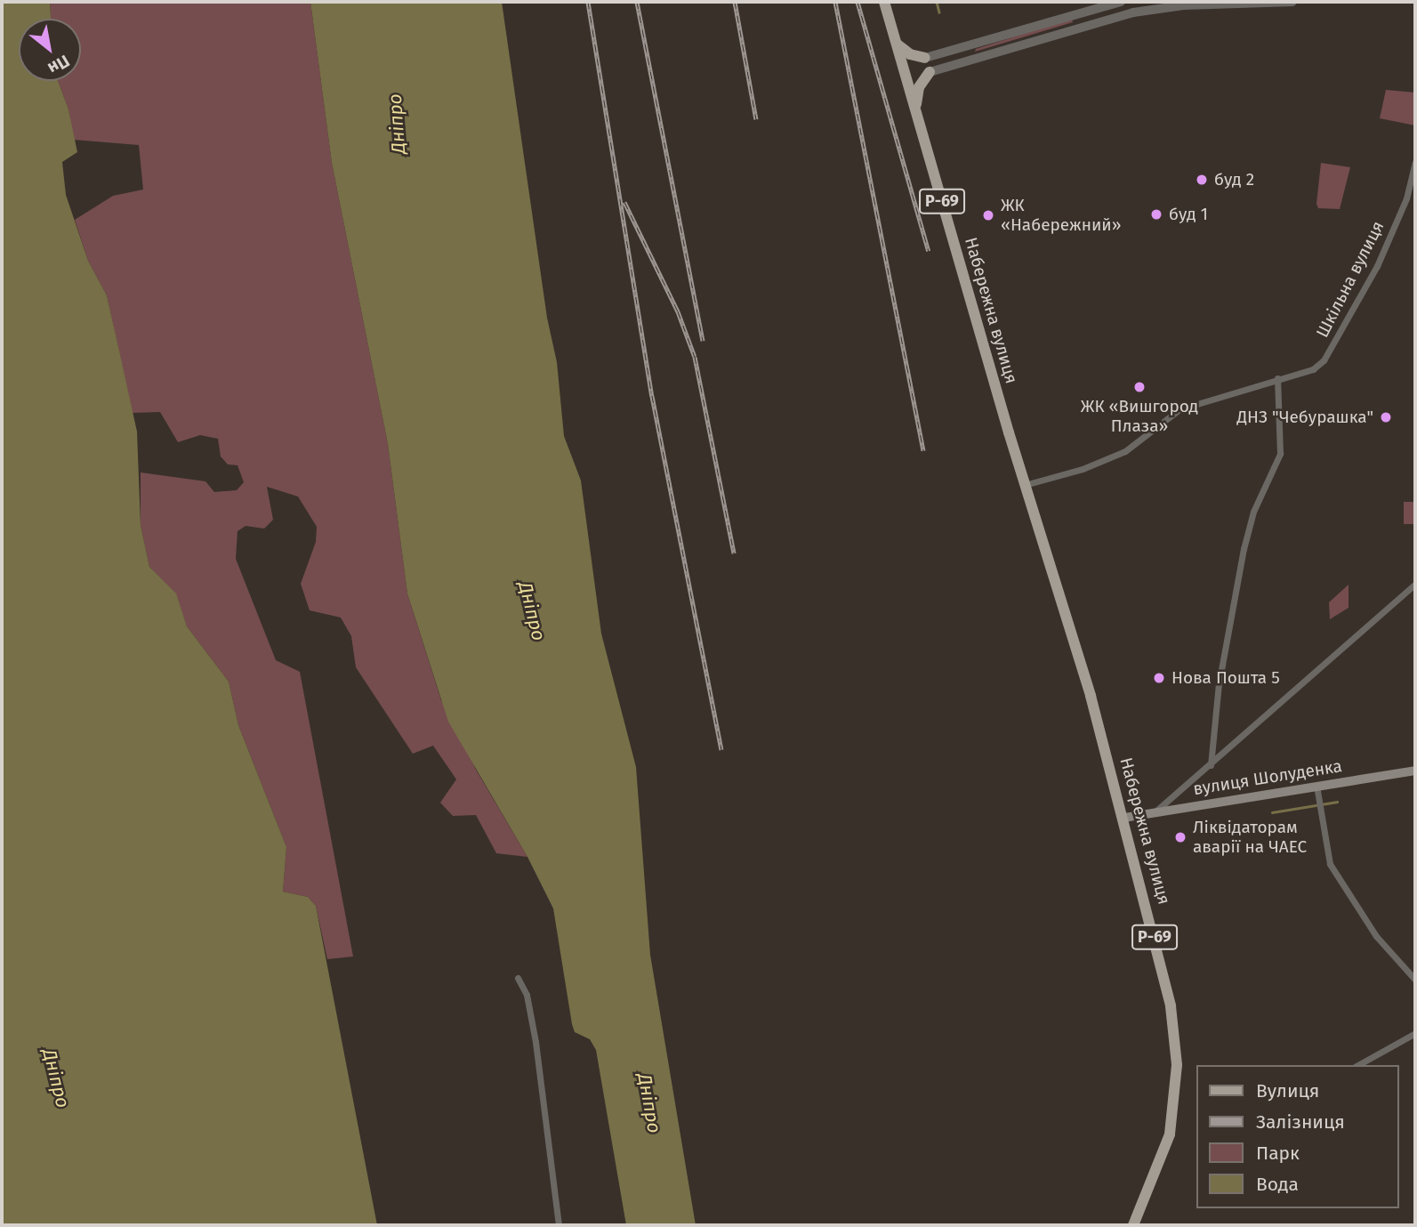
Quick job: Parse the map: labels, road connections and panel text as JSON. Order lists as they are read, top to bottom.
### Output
{
  "streets": {
    "main road": ["Р-69", "Набережна вулиця", "вулиця Шолуденка"],
    "street": ["Шкільна вулиця"]
  },
  "crossings": [
    ["Набережна вулиця", "вулиця Шолуденка"]
  ],
  "water": ["Дніпро"],
  "places": [
    "буд 2",
    "буд 1",
    "ЖК «Набережний»",
    "ЖК «Вишгород Плаза»",
    "ДНЗ \"Чебурашка\"",
    "Нова Пошта 5",
    "Ліквідаторам аварії на ЧАЕС"
  ],
  "legend": [
    "Вулиця",
    "Залізниця",
    "Парк",
    "Вода"
  ],
  "north": "bottom right"
}
